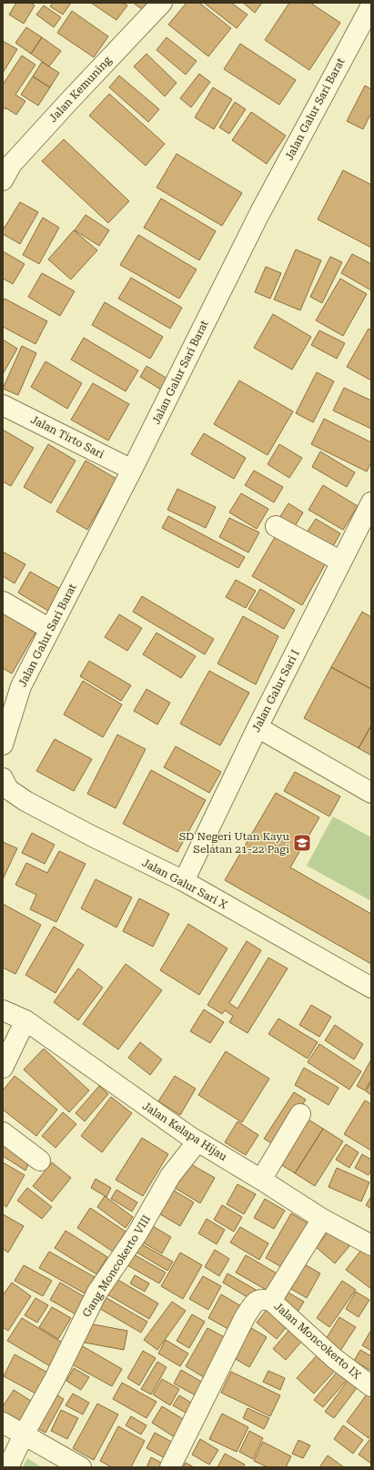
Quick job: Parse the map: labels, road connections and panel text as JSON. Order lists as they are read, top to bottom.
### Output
{
  "streets": {
    "street": [
      "Jalan Kemuning",
      "Jalan Galur Sari Barat",
      "Jalan Tirto Sari",
      "Jalan Galur Sari I",
      "Jalan Galur Sari X",
      "Jalan Kelapa Hijau",
      "Gang Moncokerto VIII",
      "Jalan Moncokerto IX"
    ]
  },
  "crossings": [
    ["Jalan Galur Sari Barat", "Jalan Tirto Sari"],
    ["Jalan Galur Sari I", "Jalan Galur Sari X"],
    ["Jalan Kelapa Hijau", "Gang Moncokerto VIII"],
    ["Jalan Kelapa Hijau", "Jalan Moncokerto IX"]
  ],
  "places": {
    "school or university": ["SD Negeri Utan Kayu Selatan 21-22 Pagi"]
  }
}
